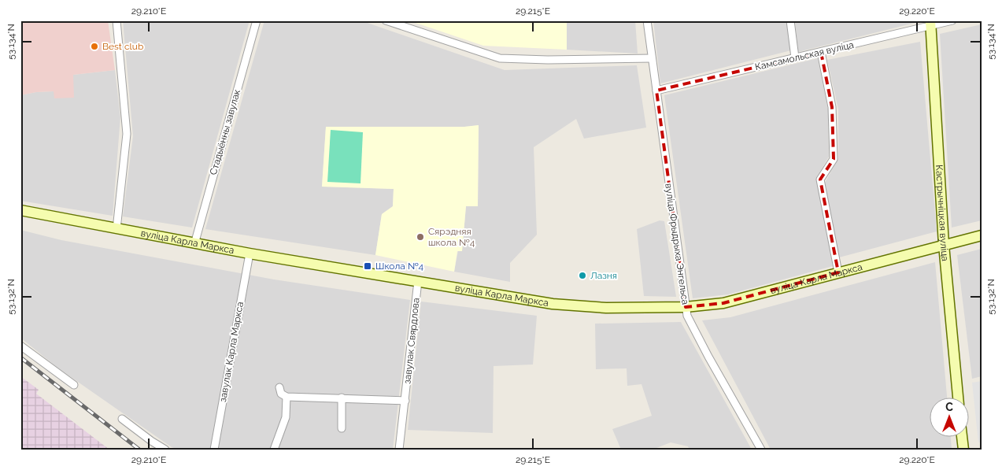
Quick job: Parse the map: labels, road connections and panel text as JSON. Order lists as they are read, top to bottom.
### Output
{
  "streets": {
    "main road": ["Кастрычніцкая вуліца", "вуліца Карла Маркса"],
    "street": [
      "Камсамольская вуліца",
      "Стадыённы завулак",
      "вуліца Фрыдрыха Энгельса",
      "завулак Свярдлова",
      "завулак Карла Маркса"
    ]
  },
  "crossings": [
    ["Камсамольская вуліца", "Кастрычніцкая вуліца"],
    ["Камсамольская вуліца", "вуліца Фрыдрыха Энгельса"],
    ["Стадыённы завулак", "вуліца Карла Маркса"],
    ["Кастрычніцкая вуліца", "вуліца Карла Маркса"],
    ["вуліца Карла Маркса", "вуліца Фрыдрыха Энгельса"],
    ["вуліца Карла Маркса", "завулак Свярдлова"],
    ["вуліца Карла Маркса", "завулак Карла Маркса"]
  ],
  "places": {
    "other": ["Best club", "Сярэдняя школа №4", "Лазня"],
    "transit": ["Школа №4"]
  },
  "north": "top",
  "coordinates": [
    "29.210°E",
    "29.215°E",
    "29.220°E",
    "53.134°N",
    "53.132°N"
  ]
}
